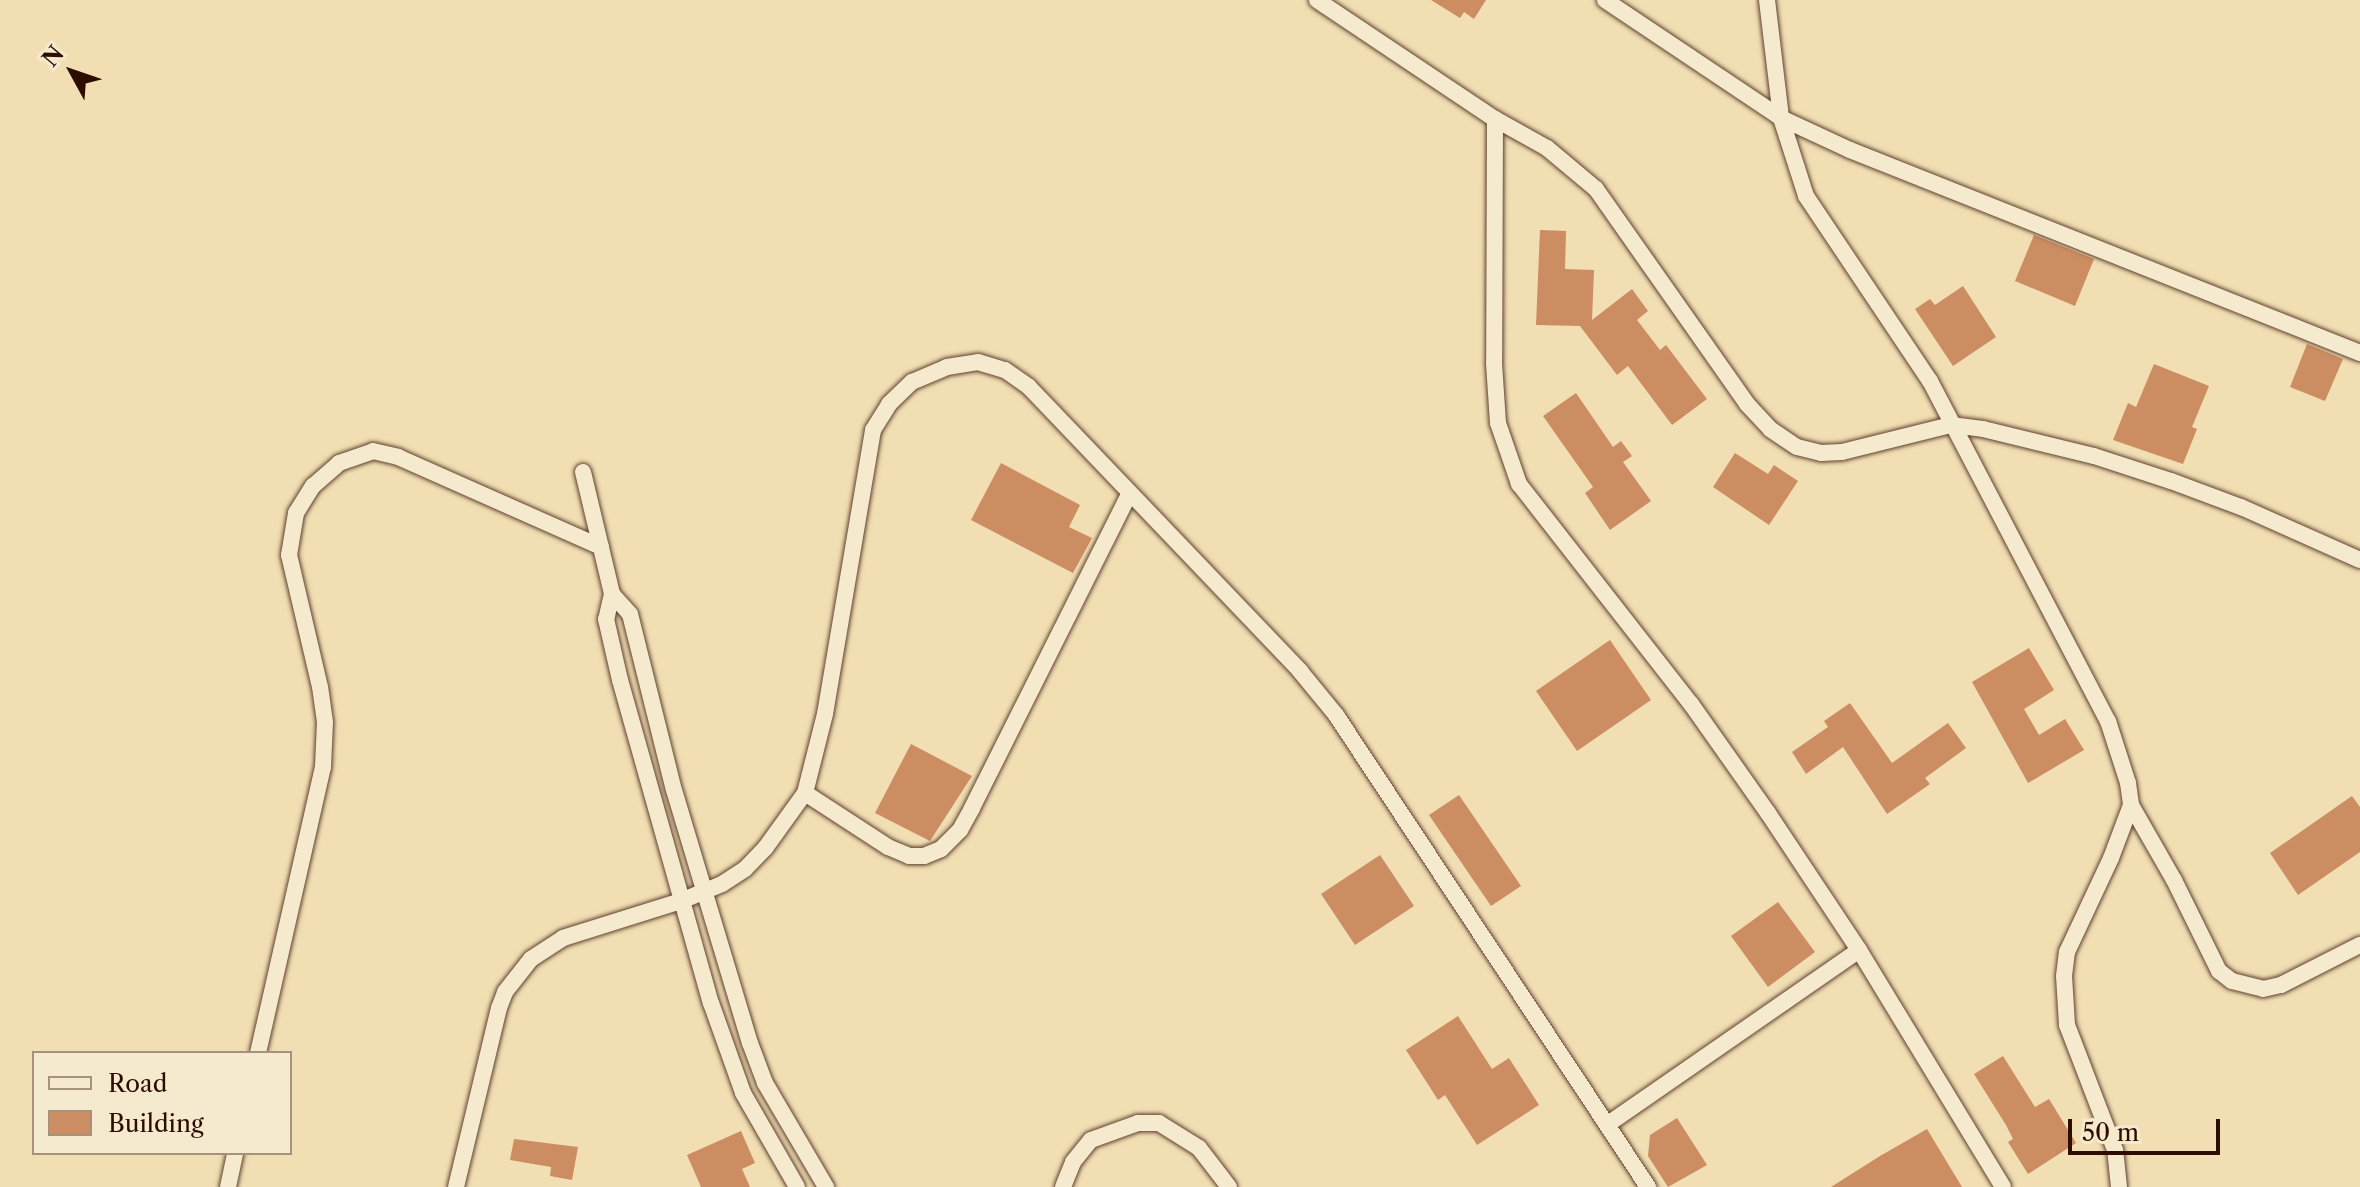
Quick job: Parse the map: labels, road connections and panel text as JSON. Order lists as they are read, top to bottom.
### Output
{
  "legend": ["Road", "Building"],
  "scale_bar": "50 m",
  "north": "top left"
}
